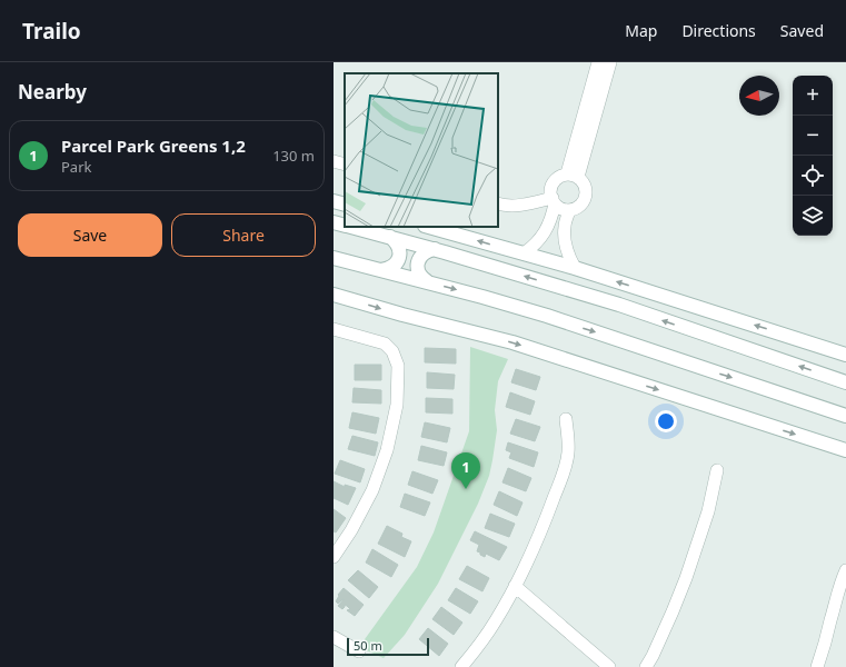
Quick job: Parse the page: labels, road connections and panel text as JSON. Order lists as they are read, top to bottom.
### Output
{
  "scale_bar": "50 m",
  "north": "left",
  "page": {
    "header": "Trailo",
    "nav": ["Map", "Directions", "Saved"],
    "heading": "Nearby",
    "map_buttons": ["+", "−"],
    "list": [
      {
        "mark": "1",
        "name": "Parcel Park Greens 1,2",
        "note": "Park",
        "value": "130 m"
      }
    ],
    "buttons": ["Save", "Share"],
    "pins": "1",
    "scale": "50 m"
  }
}
